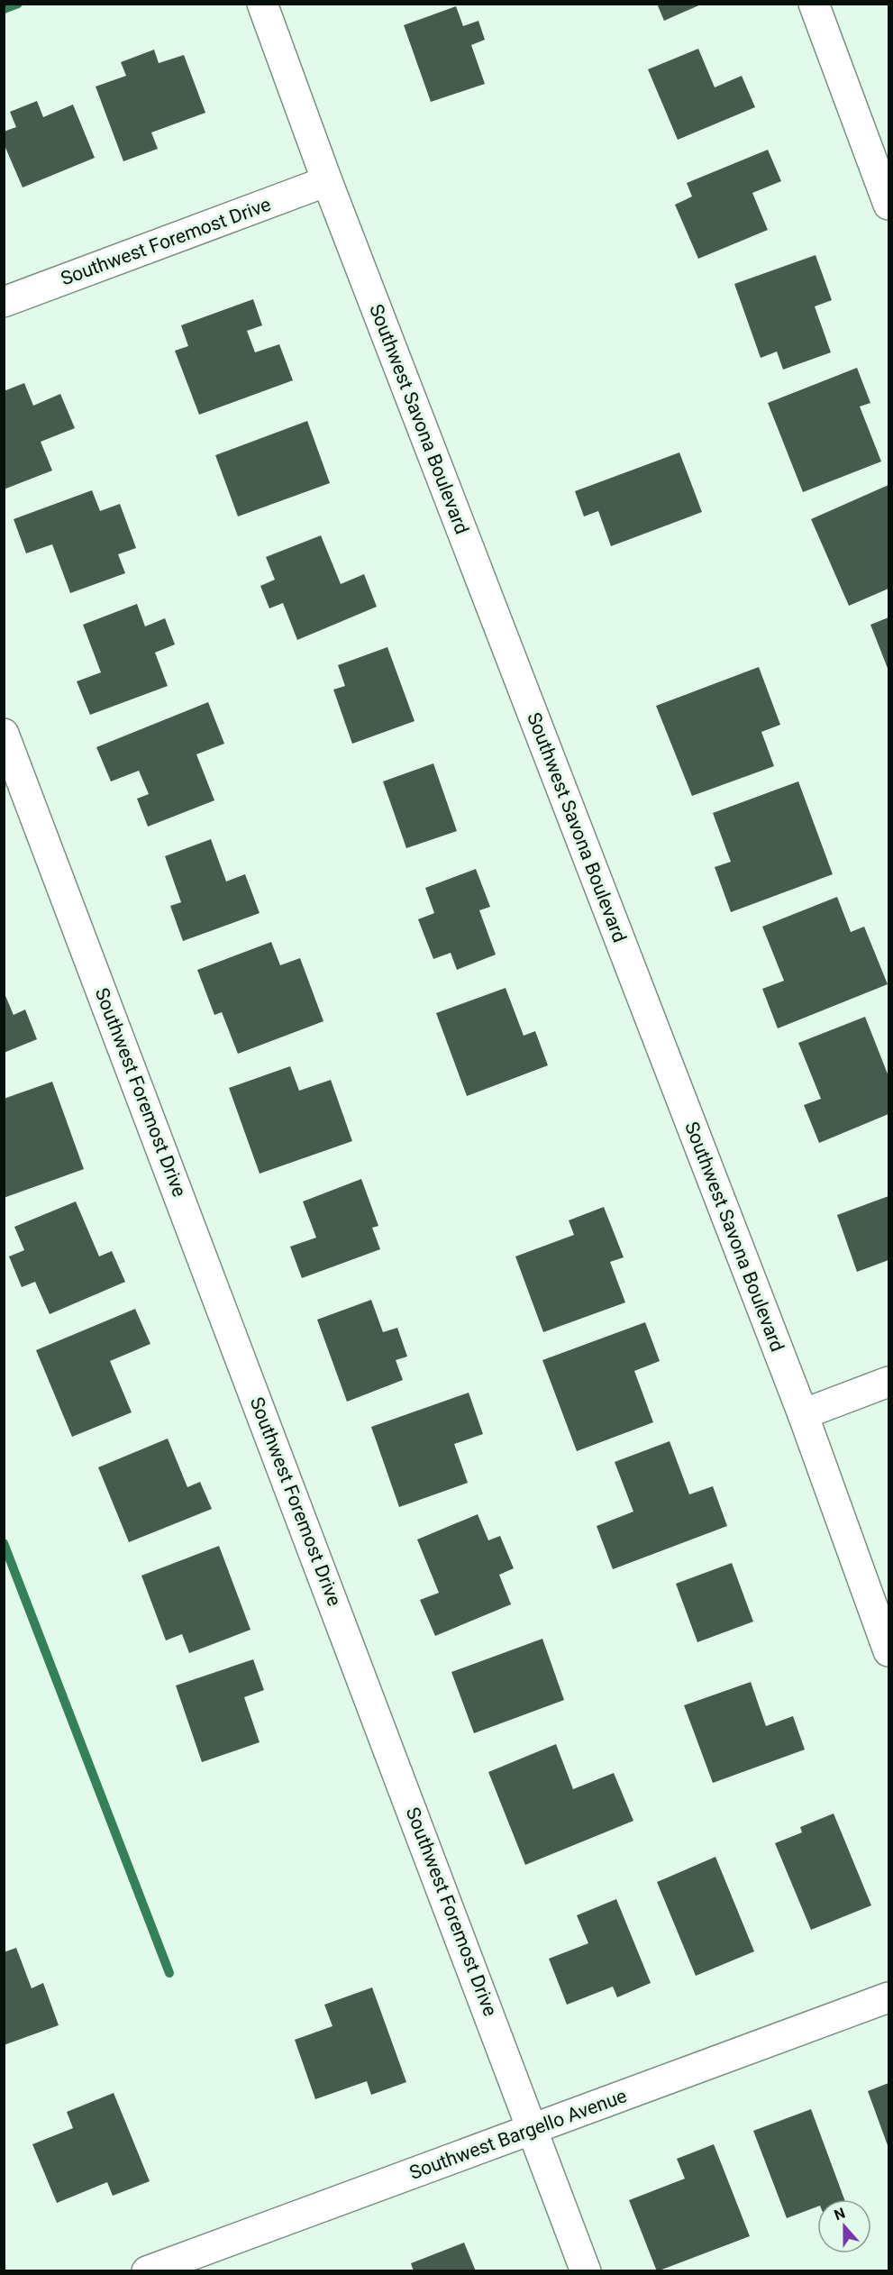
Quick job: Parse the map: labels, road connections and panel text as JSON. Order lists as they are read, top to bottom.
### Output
{
  "streets": {
    "street": ["Southwest Foremost Drive", "Southwest Savona Boulevard", "Southwest Bargello Avenue"]
  },
  "crossings": [
    ["Southwest Foremost Drive", "Southwest Savona Boulevard"],
    ["Southwest Foremost Drive", "Southwest Bargello Avenue"]
  ],
  "north": "top"
}
